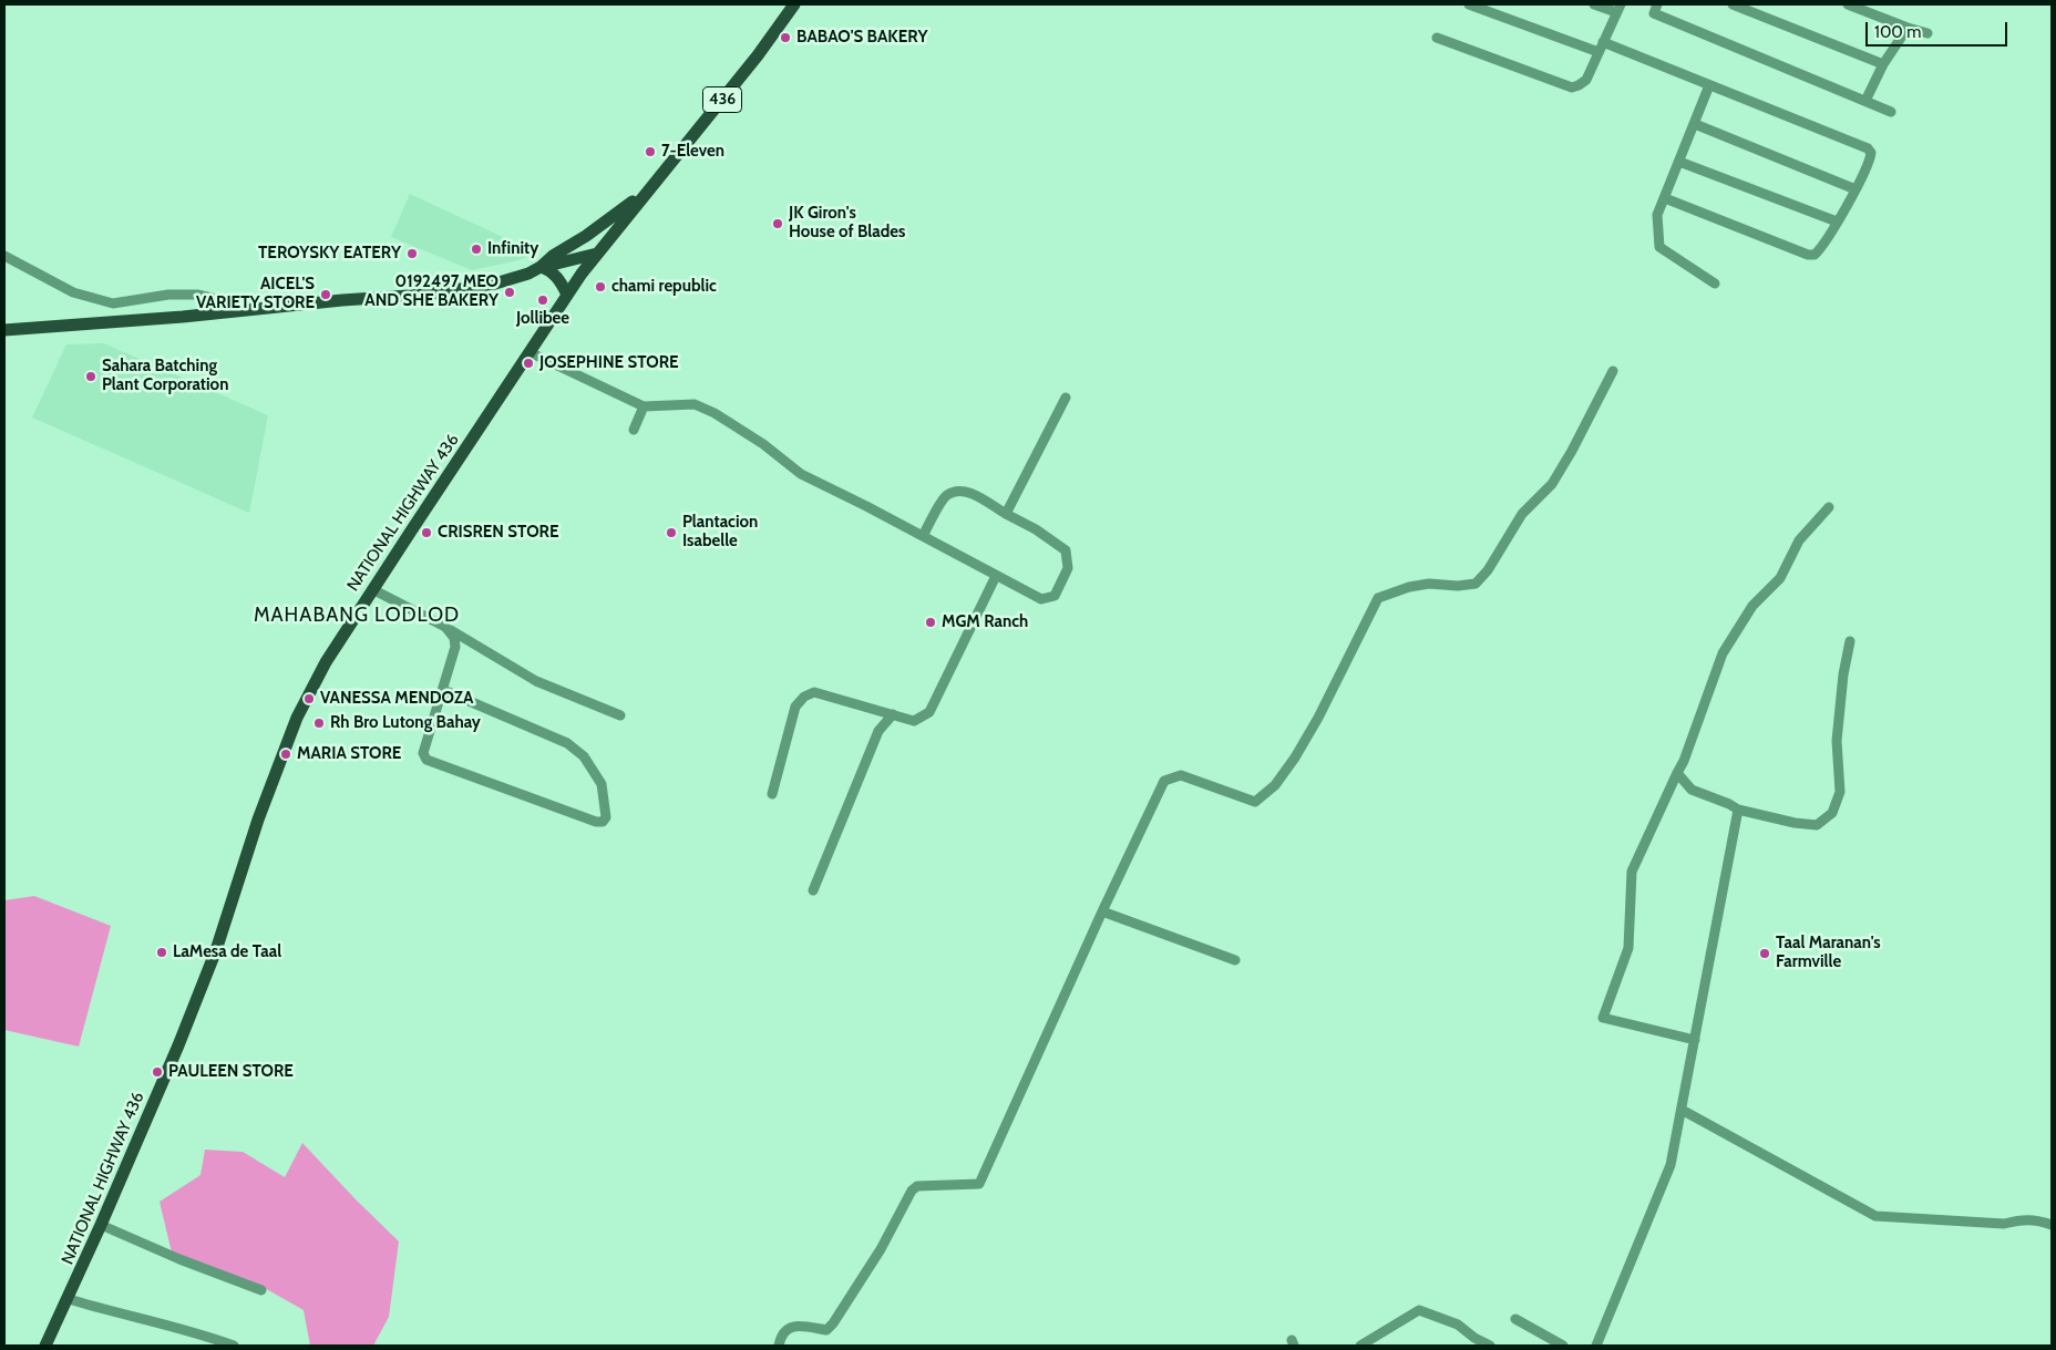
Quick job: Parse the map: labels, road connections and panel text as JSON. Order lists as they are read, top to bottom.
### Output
{
  "streets": {
    "main road": ["436", "NATIONAL HIGHWAY 436"]
  },
  "districts": ["MAHABANG LODLOD"],
  "places": [
    "BABAO'S BAKERY",
    "7-Eleven",
    "JK Giron's House of Blades",
    "Infinity",
    "TEROYSKY EATERY",
    "chami republic",
    "0192497 MEO AND SHE BAKERY",
    "AICEL'S VARIETY STORE",
    "Jollibee",
    "JOSEPHINE STORE",
    "Sahara Batching Plant Corporation",
    "CRISREN STORE",
    "Plantacion Isabelle",
    "MGM Ranch",
    "VANESSA MENDOZA",
    "Rh Bro Lutong Bahay",
    "MARIA STORE",
    "LaMesa de Taal",
    "Taal Maranan's Farmville",
    "PAULEEN STORE"
  ],
  "scale_bar": "100 m"
}
